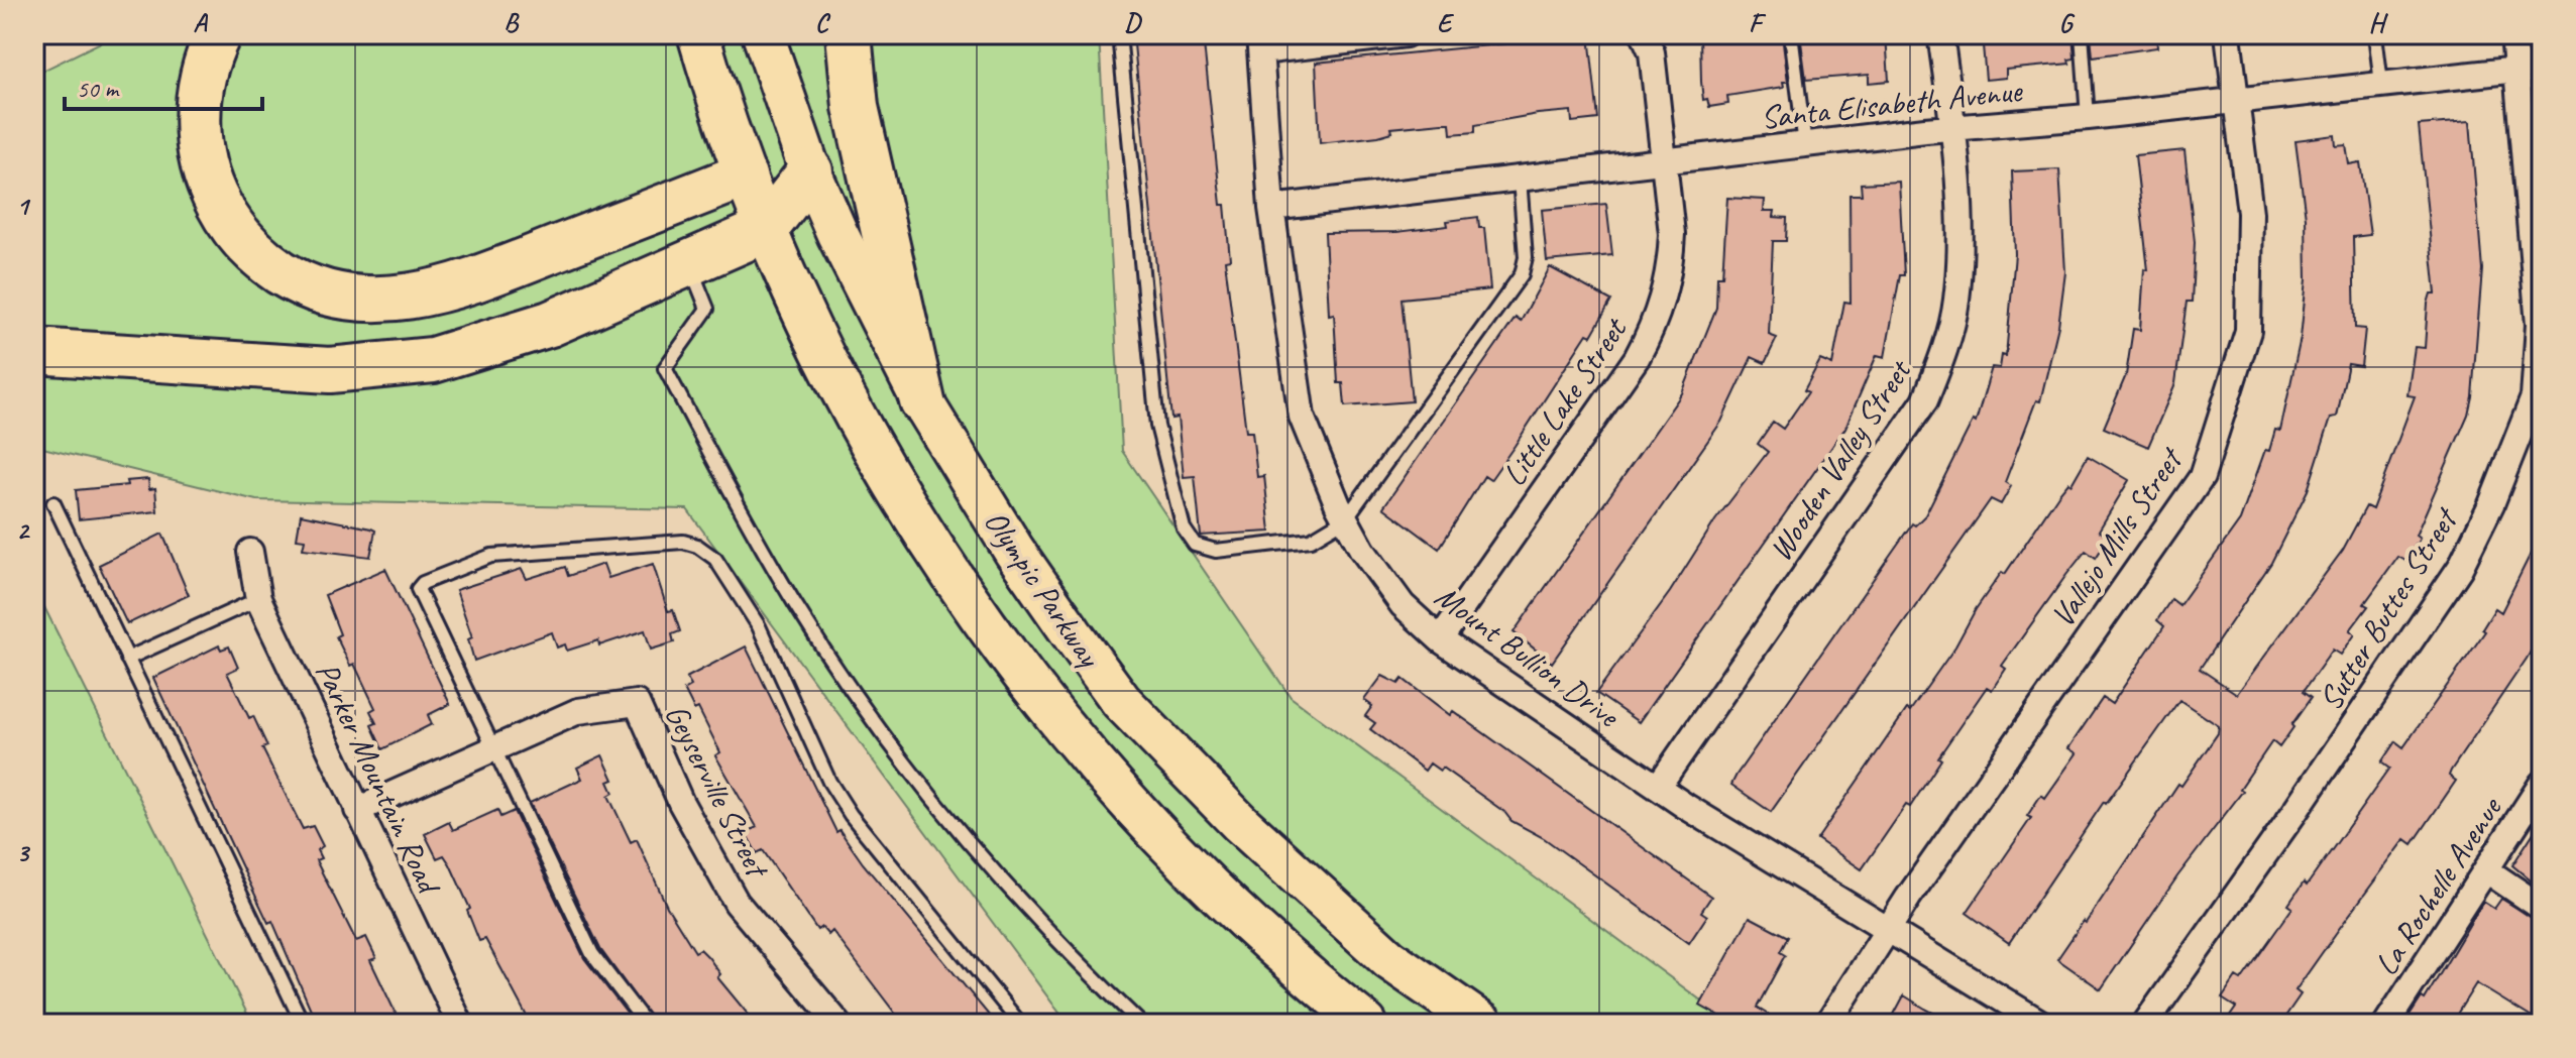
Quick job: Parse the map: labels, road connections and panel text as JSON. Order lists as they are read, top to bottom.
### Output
{
  "streets": {
    "main road": ["Olympic Parkway"],
    "street": [
      "Santa Elisabeth Avenue",
      "Little Lake Street",
      "Wooden Valley Street",
      "Vallejo Mills Street",
      "Sutter Buttes Street",
      "Mount Bullion Drive",
      "Parker Mountain Road",
      "Geyserville Street",
      "La Rochelle Avenue"
    ]
  },
  "crossings": [
    ["Santa Elisabeth Avenue", "Little Lake Street"],
    ["Santa Elisabeth Avenue", "Wooden Valley Street"],
    ["Santa Elisabeth Avenue", "Vallejo Mills Street"],
    ["Santa Elisabeth Avenue", "Sutter Buttes Street"],
    ["Santa Elisabeth Avenue", "Mount Bullion Drive"],
    ["Little Lake Street", "Mount Bullion Drive"],
    ["Wooden Valley Street", "Mount Bullion Drive"],
    ["Vallejo Mills Street", "Mount Bullion Drive"],
    ["Parker Mountain Road", "Geyserville Street"]
  ],
  "scale_bar": "50 m",
  "grid": {
    "columns": [
      "A",
      "B",
      "C",
      "D",
      "E",
      "F",
      "G",
      "H"
    ],
    "rows": ["1", "2", "3"]
  }
}
